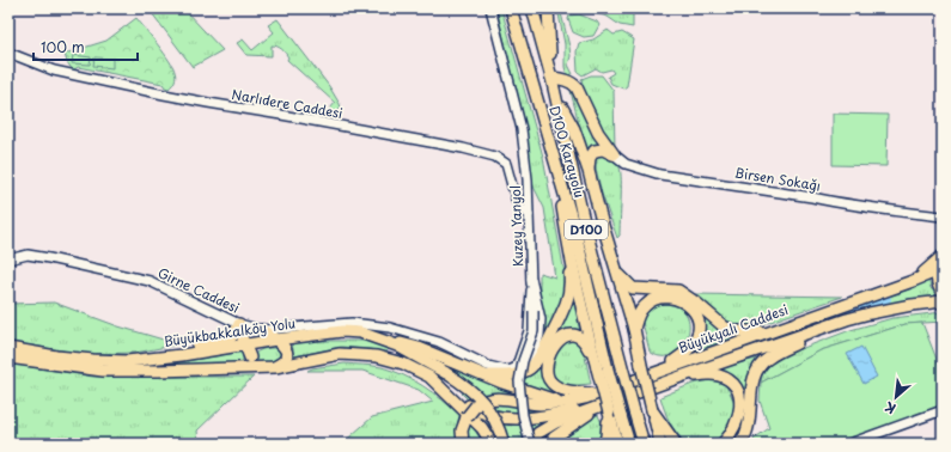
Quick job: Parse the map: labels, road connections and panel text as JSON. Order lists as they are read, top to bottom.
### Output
{
  "streets": {
    "highway": [
      "D100 Karayolu",
      "D100",
      "Büyükyalı Caddesi",
      "Büyükbakkalköy Yolu"
    ],
    "street": [
      "Narlıdere Caddesi",
      "Birsen Sokağı",
      "Kuzey Yanyol",
      "Girne Caddesi"
    ]
  },
  "crossings": [
    ["Narlıdere Caddesi", "Kuzey Yanyol"],
    ["Kuzey Yanyol", "Girne Caddesi"]
  ],
  "scale_bar": "100 m",
  "north": "bottom left"
}
